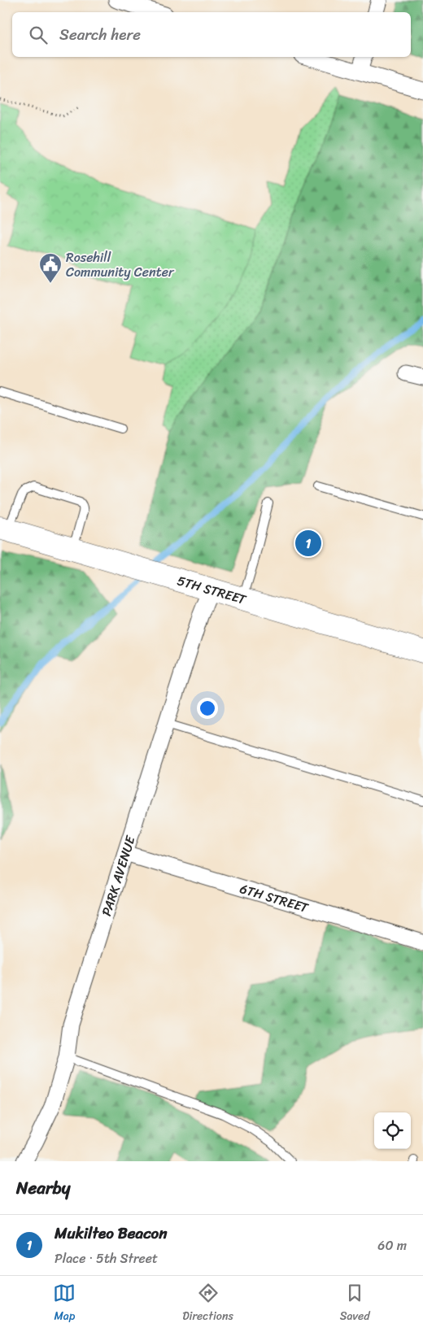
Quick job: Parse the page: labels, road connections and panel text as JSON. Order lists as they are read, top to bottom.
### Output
{
  "streets": {
    "main road": ["5TH STREET"],
    "street": ["PARK AVENUE", "6TH STREET"]
  },
  "crossings": [
    ["5TH STREET", "PARK AVENUE"],
    ["PARK AVENUE", "6TH STREET"]
  ],
  "places": {
    "public building": ["Rosehill Community Center"]
  },
  "page": {
    "search": "Search here",
    "pins": "1",
    "heading": "Nearby",
    "list": [
      {
        "mark": "1",
        "name": "Mukilteo Beacon",
        "note": "Place · 5th Street",
        "value": "60 m"
      }
    ],
    "nav": ["Map", "Directions", "Saved"]
  }
}
